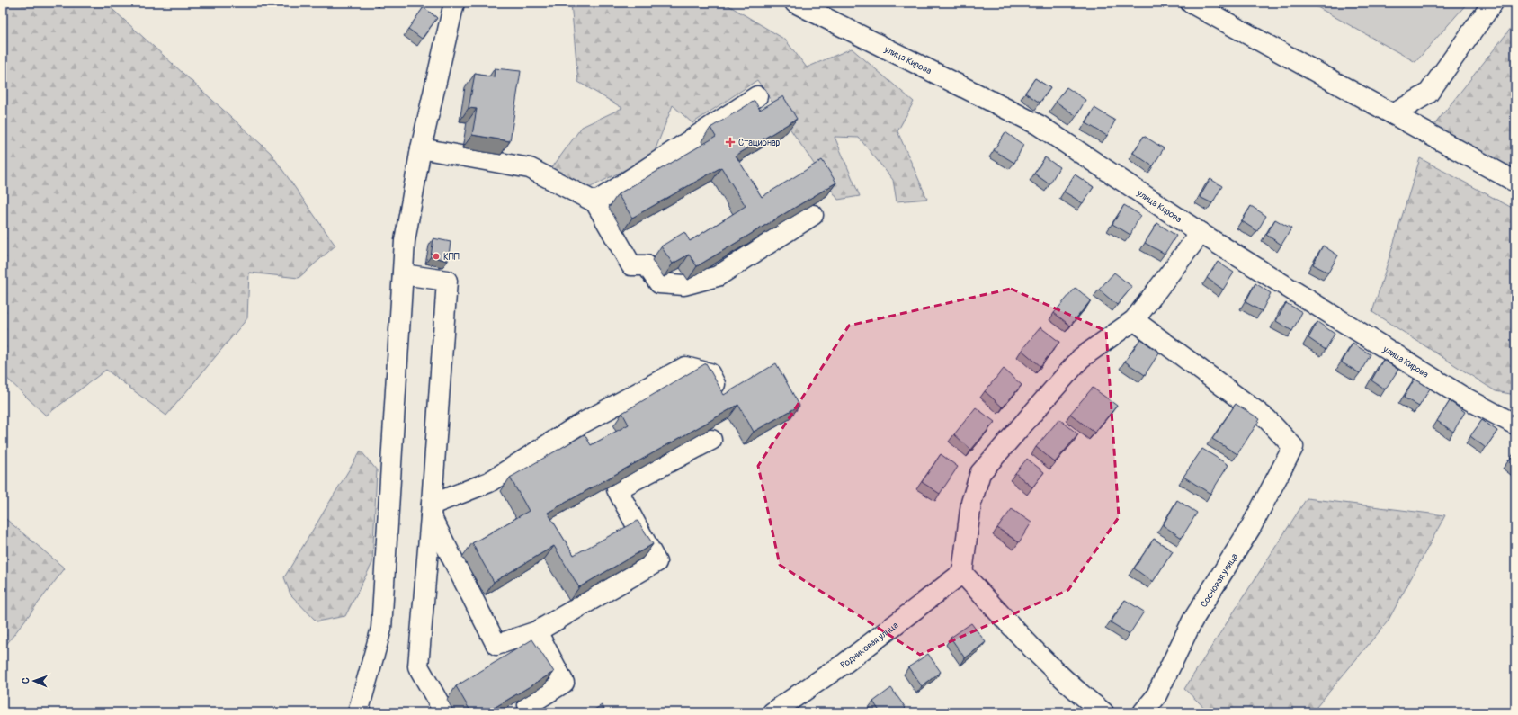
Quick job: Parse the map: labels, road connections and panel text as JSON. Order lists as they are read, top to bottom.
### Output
{
  "streets": {
    "street": ["улица Кирова", "Сосновая улица", "Родниковая улица"]
  },
  "places": {
    "health": ["Стационар"],
    "other": ["КПП"]
  },
  "north": "left"
}
